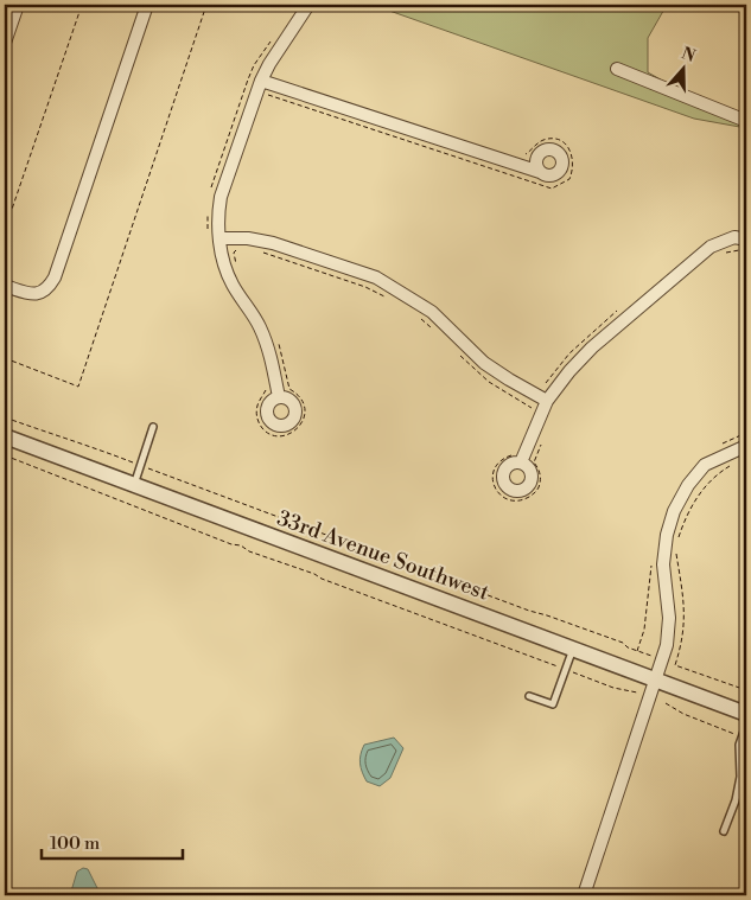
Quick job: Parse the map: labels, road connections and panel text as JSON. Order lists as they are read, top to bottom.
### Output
{
  "streets": {
    "street": ["33rd Avenue Southwest"]
  },
  "scale_bar": "100 m",
  "north": "top"
}
